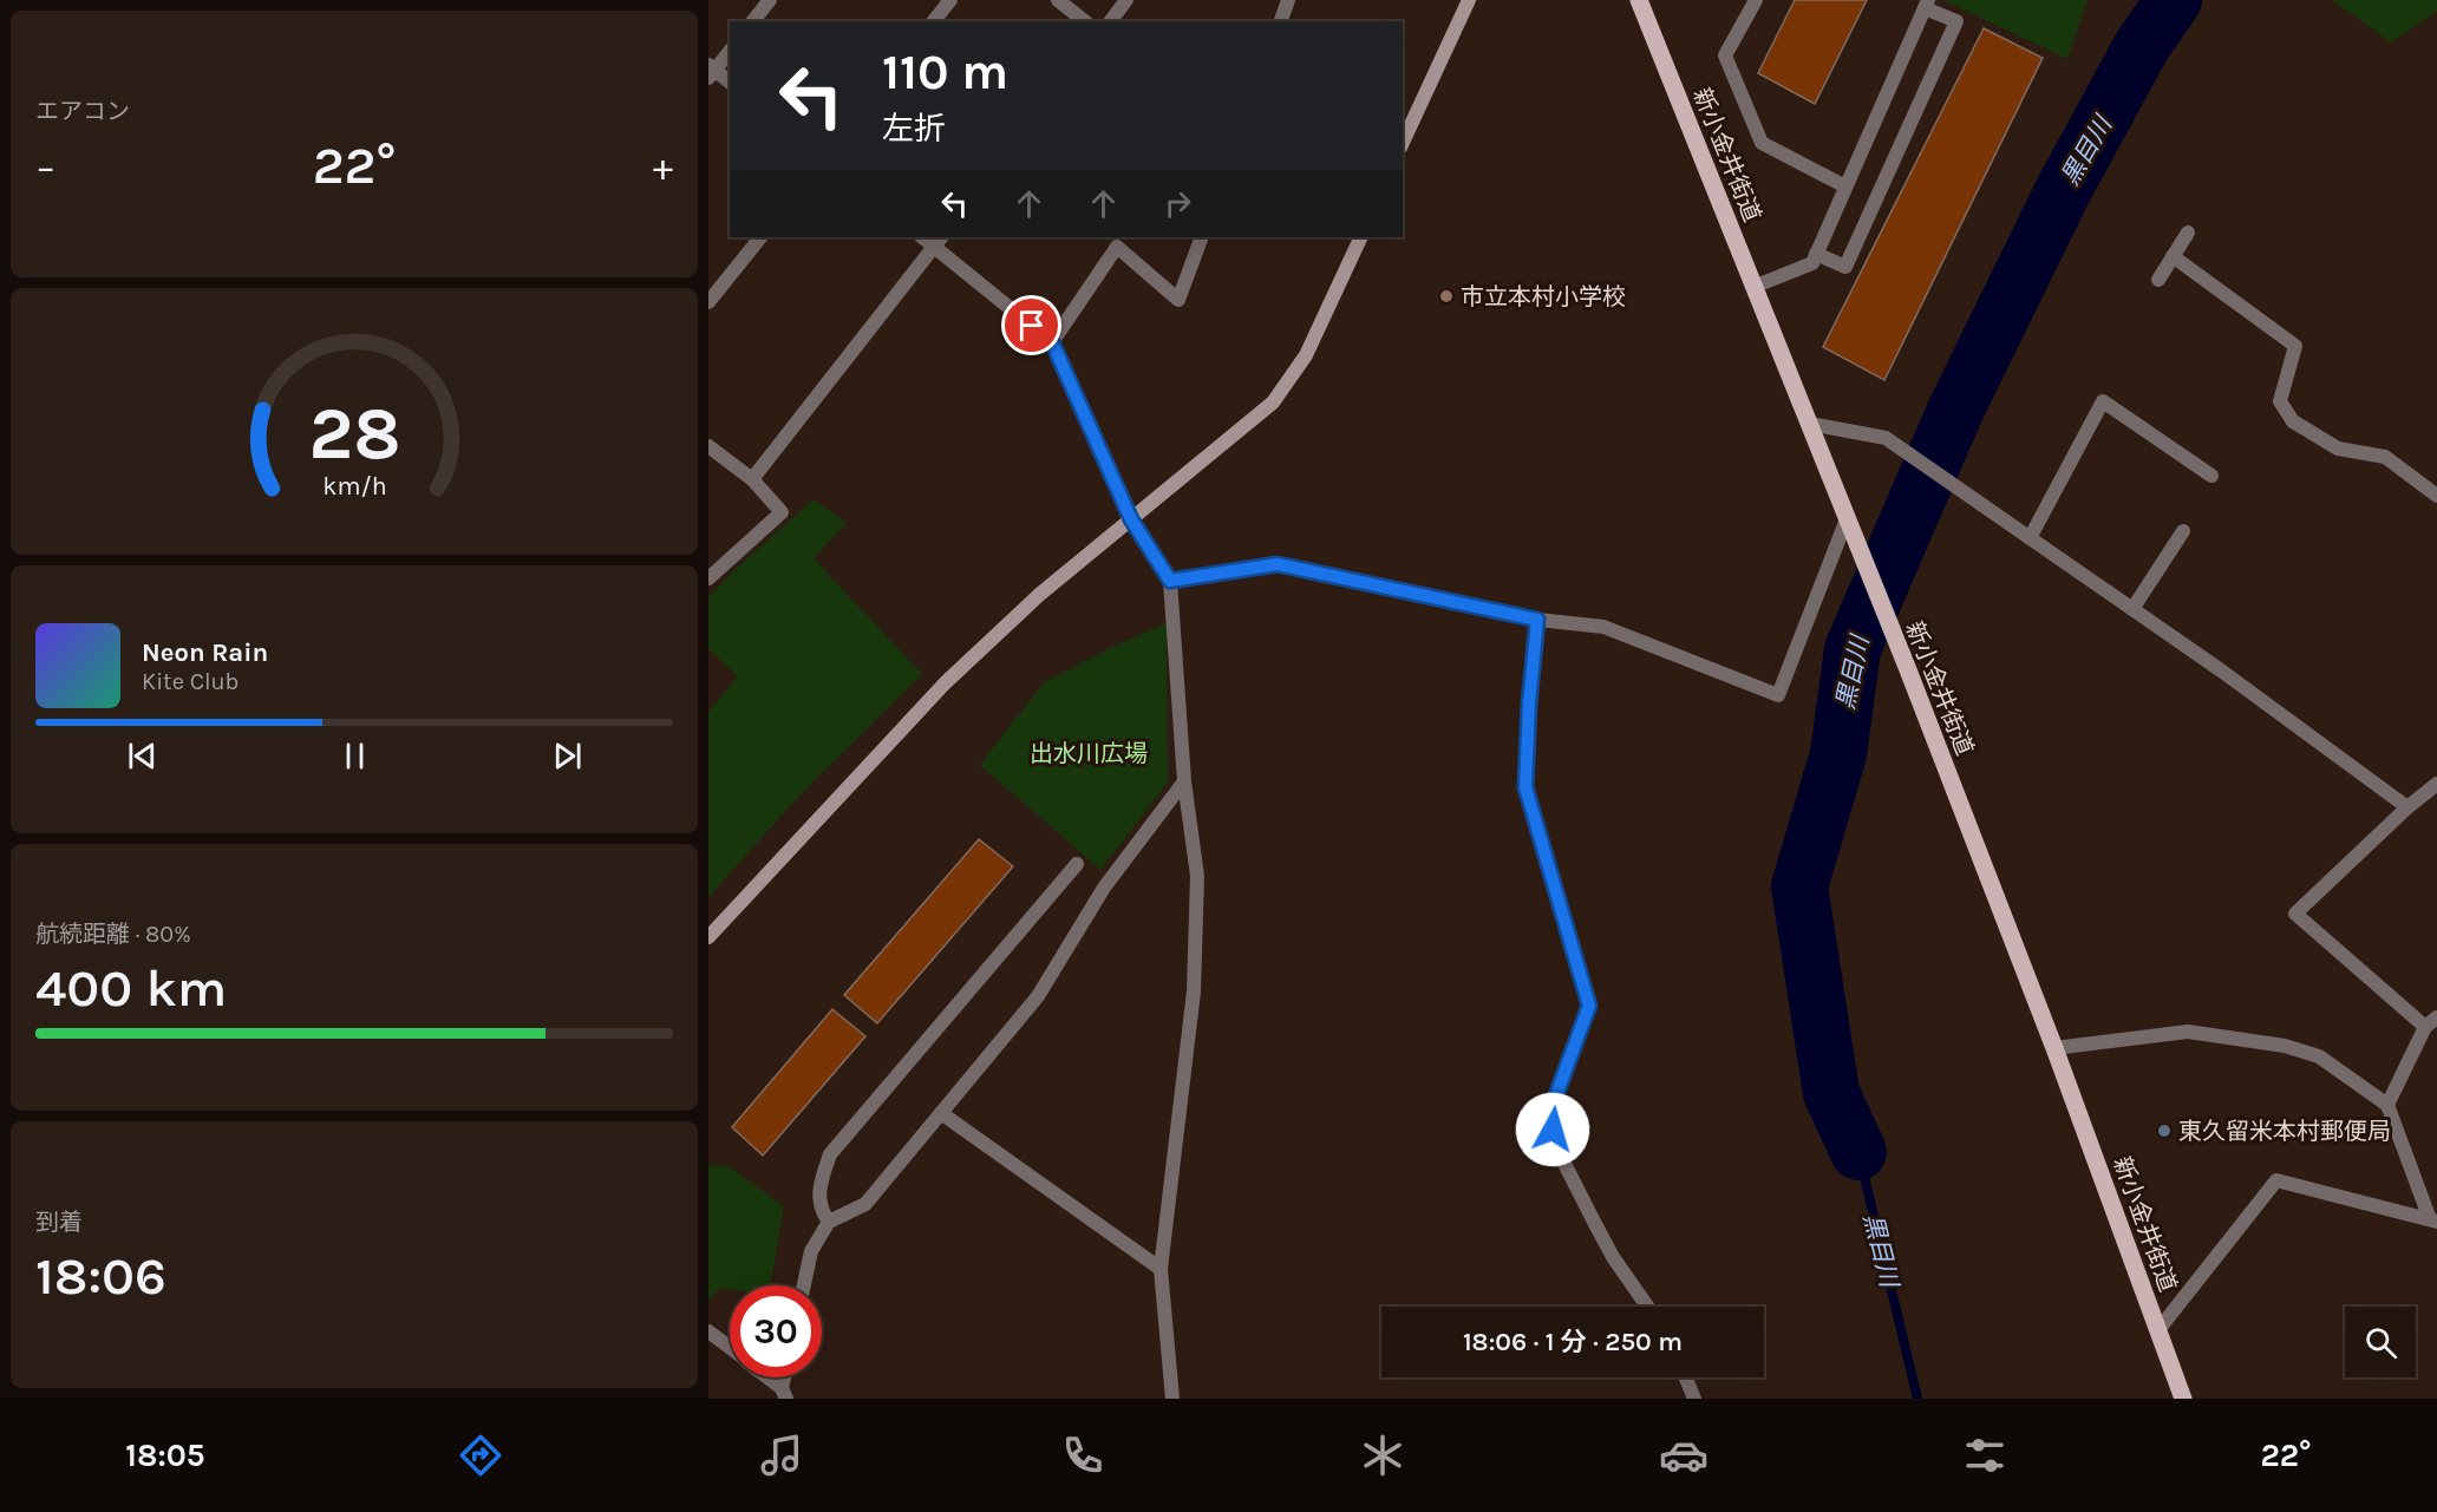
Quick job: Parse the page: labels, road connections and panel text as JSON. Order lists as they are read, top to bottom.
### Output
{
  "streets": {
    "main road": ["新小金井街道"]
  },
  "water": ["黒目川"],
  "parks": ["出水川広場"],
  "places": ["市立本村小学校", "東久留米本村郵便局"],
  "page": {
    "tile": [
      "エアコン",
      ["航続距離 · 80%", "400 km"],
      ["到着", "18:06"]
    ],
    "turn": ["110 m", "左折"],
    "heat": ["−", "22°", "+"],
    "song": ["Neon Rain", "Kite Club"],
    "limit": "30",
    "trip": "18:06 · 1 分 · 250 m",
    "tabs": ["18:05", "22°"],
    "gauge": ["28", "km/h"]
  }
}
